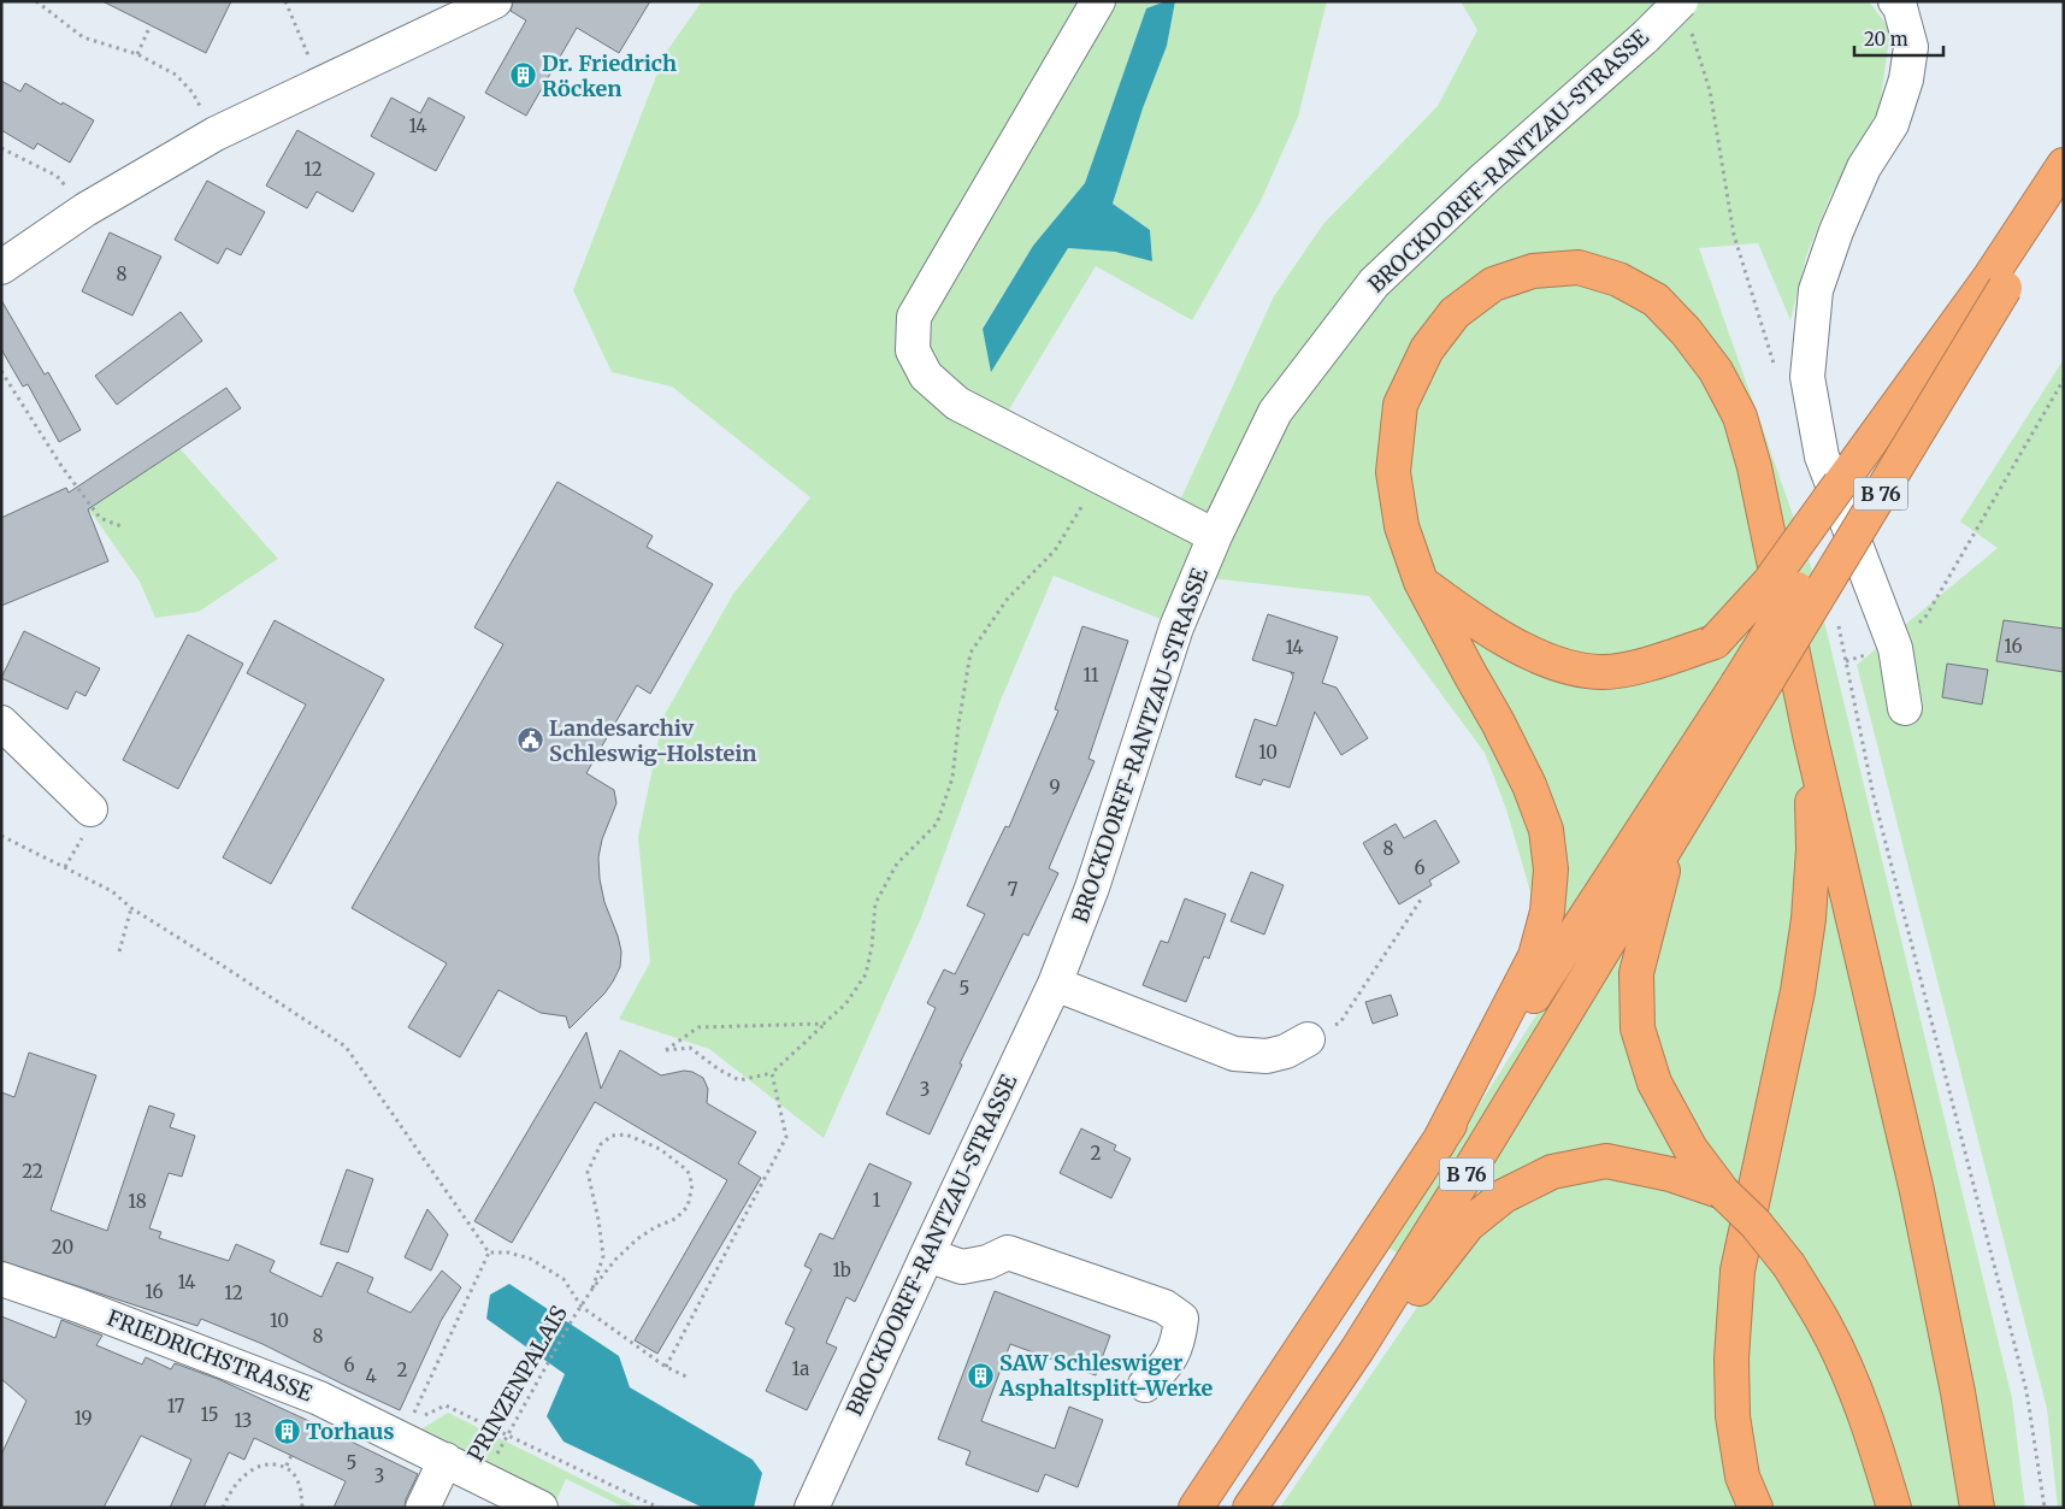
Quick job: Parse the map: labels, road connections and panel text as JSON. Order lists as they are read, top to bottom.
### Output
{
  "streets": {
    "highway": ["B 76"],
    "street": ["BROCKDORFF-RANTZAU-STRASSE", "FRIEDRICHSTRASSE"],
    "path": ["PRINZENPALAIS"]
  },
  "crossings": [
    ["FRIEDRICHSTRASSE", "PRINZENPALAIS"]
  ],
  "places": {
    "building": ["Dr. Friedrich Röcken", "SAW Schleswiger Asphaltsplitt-Werke", "Torhaus"],
    "public building": ["Landesarchiv Schleswig-Holstein"]
  },
  "house_numbers": [
    "14",
    "12",
    "8",
    "16",
    "14",
    "11",
    "10",
    "9",
    "8",
    "6",
    "7",
    "5",
    "3",
    "2",
    "22",
    "1",
    "18",
    "20",
    "1b",
    "14",
    "16",
    "12",
    "10",
    "8",
    "6",
    "1a",
    "2",
    "4",
    "17",
    "15",
    "19",
    "13",
    "5",
    "3"
  ],
  "scale_bar": "20 m"
}
